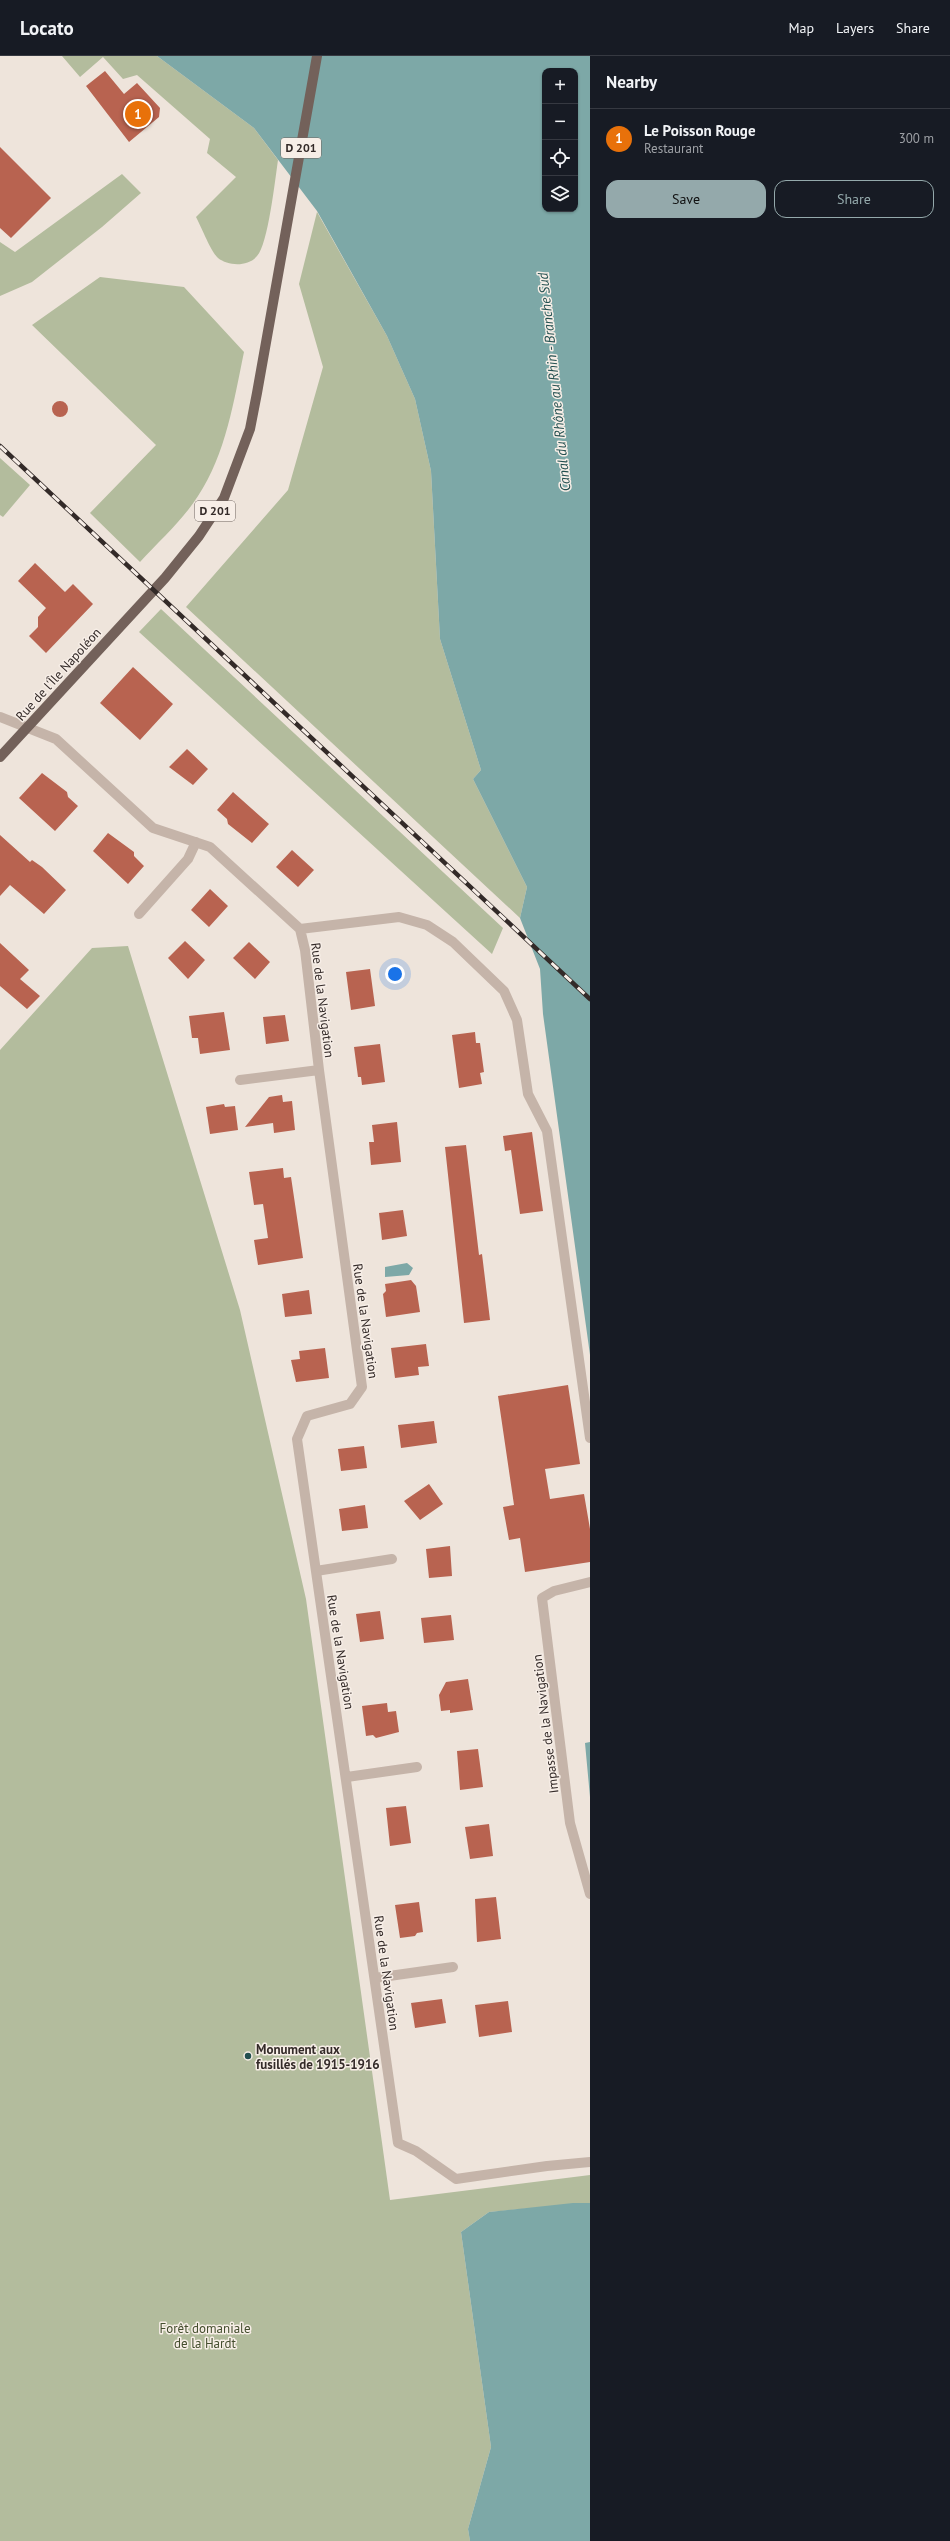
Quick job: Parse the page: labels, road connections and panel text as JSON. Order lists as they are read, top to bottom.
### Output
{
  "streets": {
    "main road": ["D 201", "Rue de l'Île Napoléon"],
    "street": ["Rue de la Navigation", "Impasse de la Navigation"]
  },
  "crossings": [
    ["Rue de l'Île Napoléon", "Rue de la Navigation"]
  ],
  "water": ["Canal du Rhône au Rhin - Branche Sud"],
  "parks": ["Forêt domaniale de la Hardt"],
  "places": ["Monument aux fusillés de 1915-1916"],
  "page": {
    "header": "Locato",
    "nav": ["Map", "Layers", "Share"],
    "heading": "Nearby",
    "map_buttons": ["+", "−"],
    "pins": "1",
    "list": [
      {
        "mark": "1",
        "name": "Le Poisson Rouge",
        "note": "Restaurant",
        "value": "300 m"
      }
    ],
    "buttons": ["Save", "Share"]
  }
}
